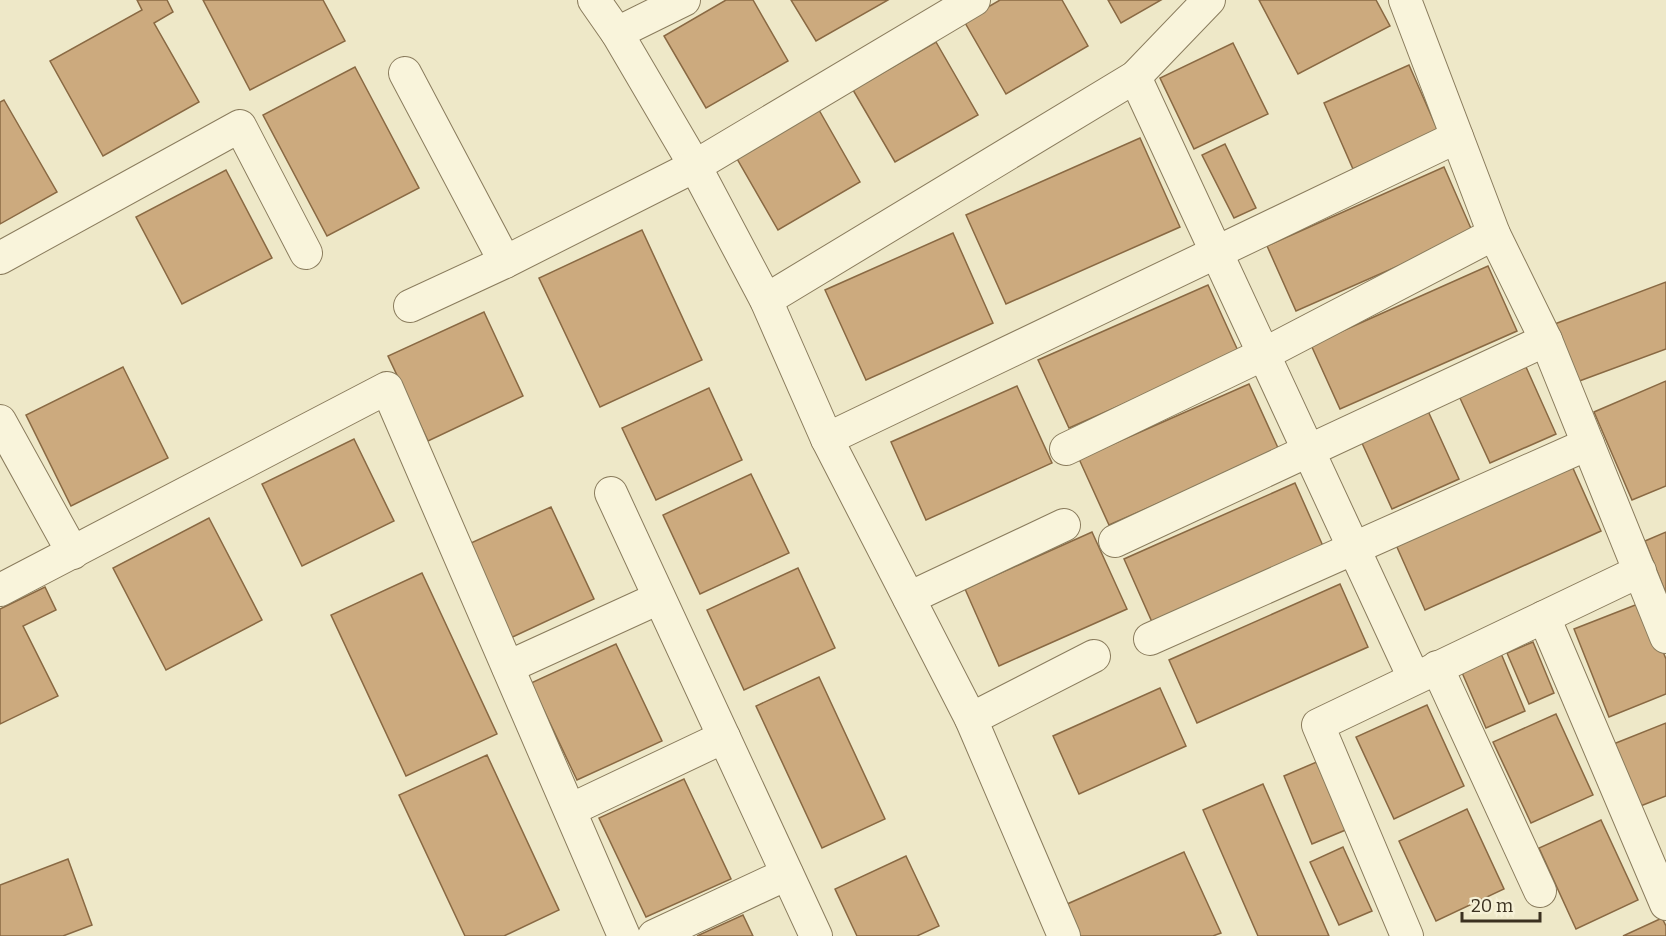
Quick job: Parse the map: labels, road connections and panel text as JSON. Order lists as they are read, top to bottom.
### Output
{
  "scale_bar": "20 m"
}
